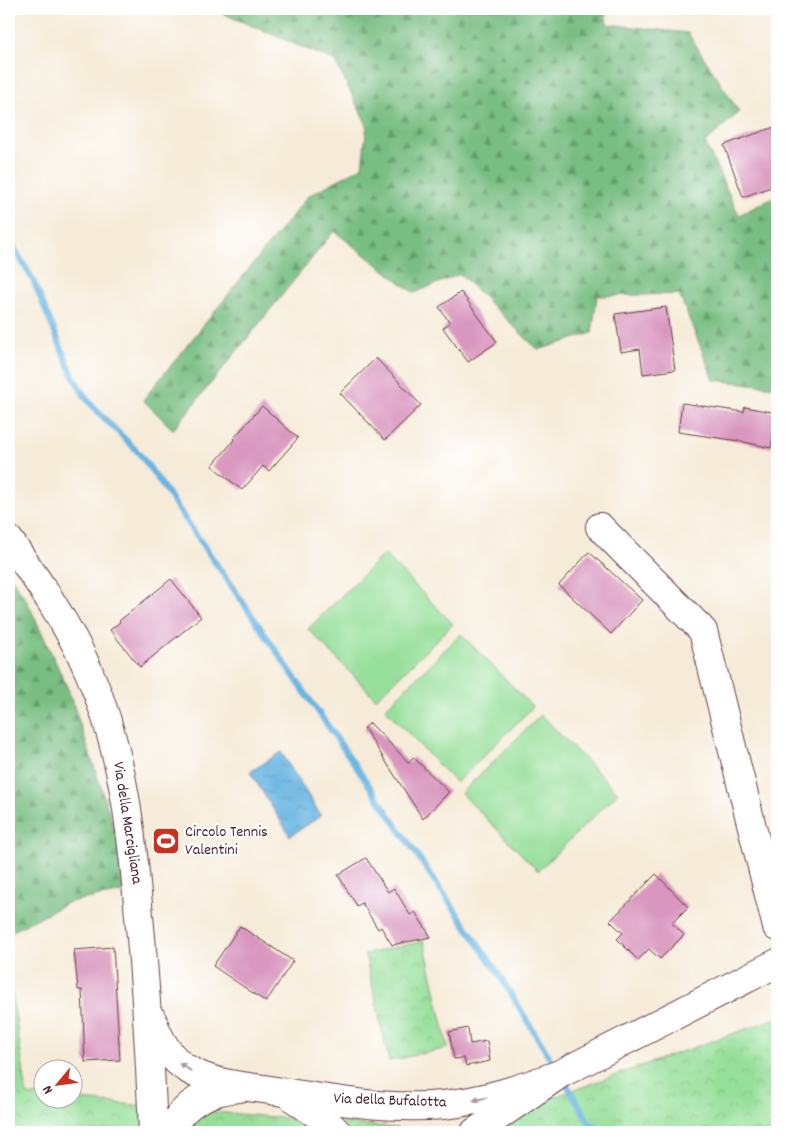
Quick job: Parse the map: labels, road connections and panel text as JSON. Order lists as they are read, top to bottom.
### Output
{
  "streets": {
    "street": ["Via della Marcigliana", "Via della Bufalotta"]
  },
  "one_way": ["Via della Bufalotta"],
  "places": {
    "sports": ["Circolo Tennis Valentini"]
  },
  "north": "bottom left"
}
